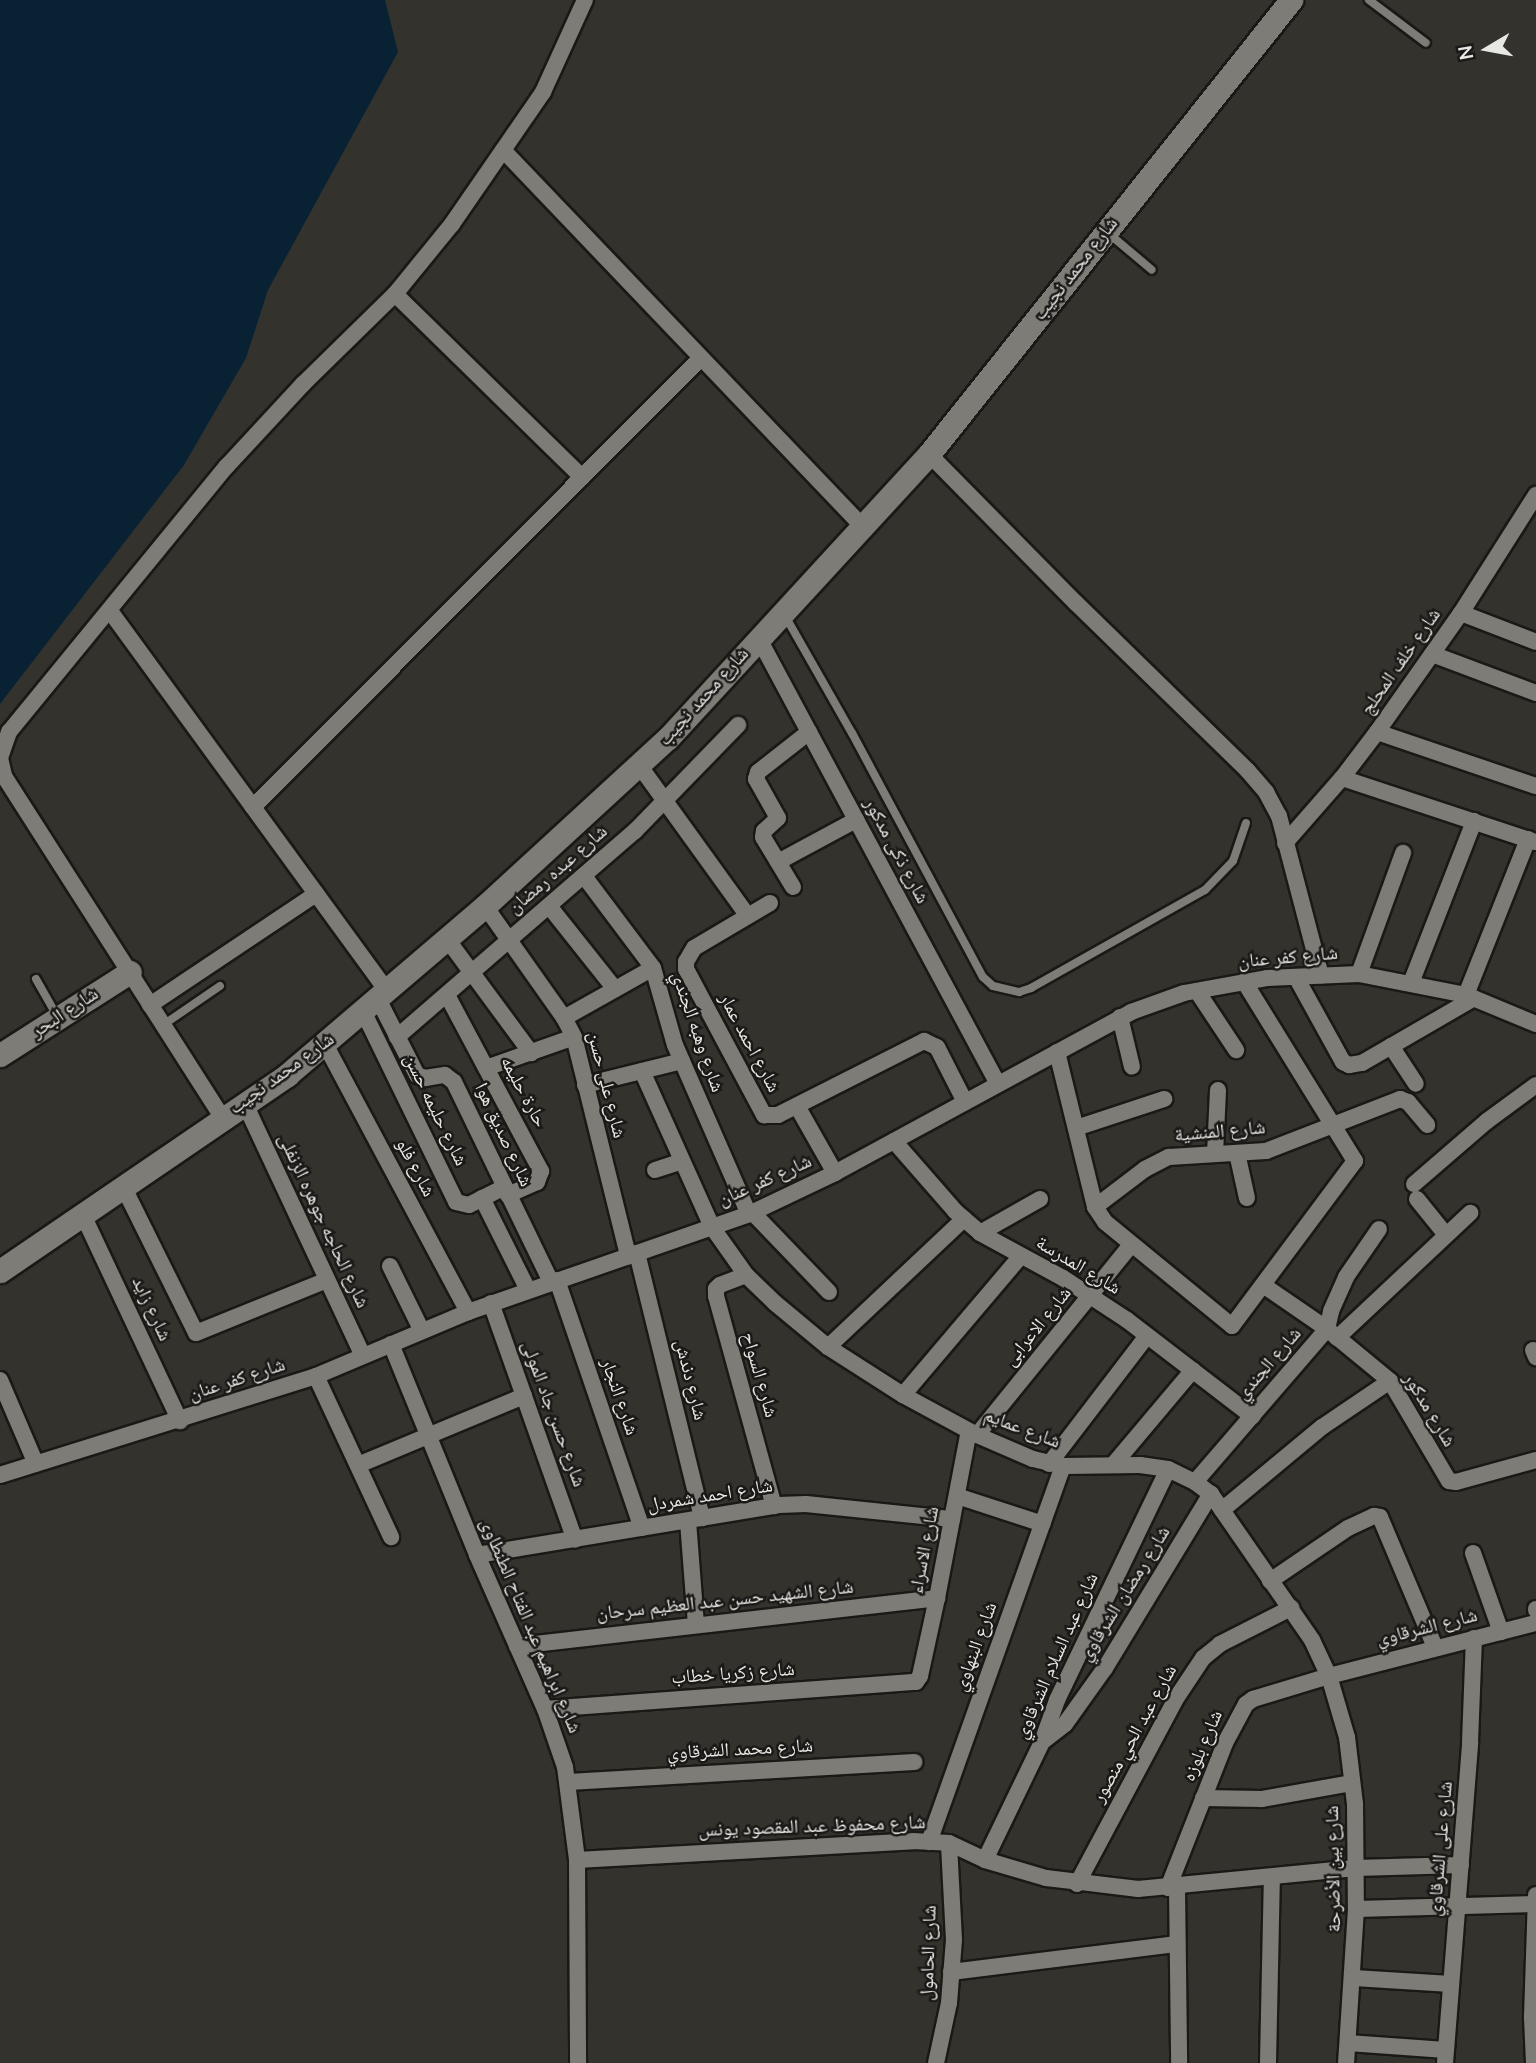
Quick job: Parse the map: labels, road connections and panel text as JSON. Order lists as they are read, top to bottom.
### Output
{
  "streets": {
    "street": [
      "شارع محمد نجيب",
      "شارع خلف المحلج",
      "شارع ذكى مدكور",
      "شارع عبده رمضان",
      "شارع كفر عنان",
      "شارع البحر",
      "شارع وهبه الجندي",
      "شارع احمد عمار",
      "شارع على حسن",
      "حارة حليمه",
      "شارع حليمه حسن",
      "شارع المنشية",
      "شارع صديق هوا",
      "شارع فلو",
      "شارع الحاجه جوهره الزنفلى",
      "شارع المدرسة",
      "شارع زايد",
      "شارع الاعرابى",
      "شارع الجندي",
      "شارع السواح",
      "شارع دندش",
      "شارع النجار",
      "شارع مدكور",
      "شارع حسن جاد المولى",
      "شارع عمايم",
      "شارع احمد شمردل",
      "شارع الاسراء",
      "شارع رمضان الشرقاوي",
      "شارع الشهيد حسن عبد العظيم سرحان",
      "شارع ابراهيم عبد الفتاح الطنطاوى",
      "شارع الشرقاوي",
      "شارع البنهاوي",
      "شارع عبد السلام الشرقاوي",
      "شارع زكريا خطاب",
      "شارع عبد الحي منصور",
      "شارع بلوزه",
      "شارع محمد الشرقاوي",
      "شارع محفوظ عبد المقصود يونس",
      "شارع على الشرقاوي",
      "شارع بين الأضرحة",
      "شارع الحامول"
    ]
  },
  "crossings": [
    ["شارع محمد نجيب", "شارع ذكى مدكور"],
    ["شارع محمد نجيب", "شارع على حسن"],
    ["شارع محمد نجيب", "شارع حليمه حسن"],
    ["شارع محمد نجيب", "شارع صديق هوا"],
    ["شارع محمد نجيب", "شارع فلو"],
    ["شارع محمد نجيب", "شارع الحاجه جوهره الزنفلى"],
    ["شارع محمد نجيب", "شارع زايد"],
    ["شارع ذكى مدكور", "شارع كفر عنان"],
    ["شارع عبده رمضان", "شارع وهبه الجندي"],
    ["شارع عبده رمضان", "شارع على حسن"],
    ["شارع عبده رمضان", "حارة حليمه"],
    ["شارع عبده رمضان", "شارع صديق هوا"],
    ["شارع كفر عنان", "شارع وهبه الجندي"],
    ["شارع كفر عنان", "شارع احمد عمار"],
    ["شارع كفر عنان", "شارع على حسن"],
    ["شارع كفر عنان", "شارع صديق هوا"],
    ["شارع كفر عنان", "شارع فلو"],
    ["شارع كفر عنان", "شارع الحاجه جوهره الزنفلى"],
    ["شارع كفر عنان", "شارع المدرسة"],
    ["شارع كفر عنان", "شارع زايد"],
    ["شارع كفر عنان", "شارع دندش"],
    ["شارع كفر عنان", "شارع النجار"],
    ["شارع كفر عنان", "شارع حسن جاد المولى"],
    ["شارع كفر عنان", "شارع عمايم"],
    ["شارع كفر عنان", "شارع ابراهيم عبد الفتاح الطنطاوى"],
    ["شارع على حسن", "شارع دندش"],
    ["حارة حليمه", "شارع صديق هوا"],
    ["شارع حليمه حسن", "شارع صديق هوا"],
    ["شارع صديق هوا", "شارع النجار"],
    ["شارع المدرسة", "شارع الاعرابى"],
    ["شارع المدرسة", "شارع الجندي"],
    ["شارع المدرسة", "شارع البنهاوي"],
    ["شارع الاعرابى", "شارع عمايم"],
    ["شارع الاعرابى", "شارع الاسراء"],
    ["شارع الجندي", "شارع مدكور"],
    ["شارع الجندي", "شارع عمايم"],
    ["شارع السواح", "شارع عمايم"],
    ["شارع السواح", "شارع احمد شمردل"],
    ["شارع دندش", "شارع احمد شمردل"],
    ["شارع دندش", "شارع الشهيد حسن عبد العظيم سرحان"],
    ["شارع النجار", "شارع احمد شمردل"],
    ["شارع حسن جاد المولى", "شارع احمد شمردل"],
    ["شارع عمايم", "شارع الاسراء"],
    ["شارع عمايم", "شارع رمضان الشرقاوي"],
    ["شارع عمايم", "شارع الشرقاوي"],
    ["شارع عمايم", "شارع البنهاوي"],
    ["شارع عمايم", "شارع عبد السلام الشرقاوي"],
    ["شارع عمايم", "شارع عبد الحي منصور"],
    ["شارع عمايم", "شارع بلوزه"],
    ["شارع عمايم", "شارع بين الأضرحة"],
    ["شارع احمد شمردل", "شارع الاسراء"],
    ["شارع احمد شمردل", "شارع ابراهيم عبد الفتاح الطنطاوى"],
    ["شارع الاسراء", "شارع الشهيد حسن عبد العظيم سرحان"],
    ["شارع الاسراء", "شارع زكريا خطاب"],
    ["شارع رمضان الشرقاوي", "شارع عبد السلام الشرقاوي"],
    ["شارع الشهيد حسن عبد العظيم سرحان", "شارع ابراهيم عبد الفتاح الطنطاوى"],
    ["شارع ابراهيم عبد الفتاح الطنطاوى", "شارع زكريا خطاب"],
    ["شارع ابراهيم عبد الفتاح الطنطاوى", "شارع محمد الشرقاوي"],
    ["شارع ابراهيم عبد الفتاح الطنطاوى", "شارع محفوظ عبد المقصود يونس"],
    ["شارع الشرقاوي", "شارع بلوزه"],
    ["شارع الشرقاوي", "شارع على الشرقاوي"],
    ["شارع الشرقاوي", "شارع بين الأضرحة"],
    ["شارع البنهاوي", "شارع محفوظ عبد المقصود يونس"],
    ["شارع عبد السلام الشرقاوي", "شارع محفوظ عبد المقصود يونس"],
    ["شارع عبد الحي منصور", "شارع محفوظ عبد المقصود يونس"],
    ["شارع بلوزه", "شارع محفوظ عبد المقصود يونس"],
    ["شارع بلوزه", "شارع بين الأضرحة"],
    ["شارع محفوظ عبد المقصود يونس", "شارع على الشرقاوي"],
    ["شارع محفوظ عبد المقصود يونس", "شارع بين الأضرحة"],
    ["شارع محفوظ عبد المقصود يونس", "شارع الحامول"]
  ],
  "north": "left"
}
